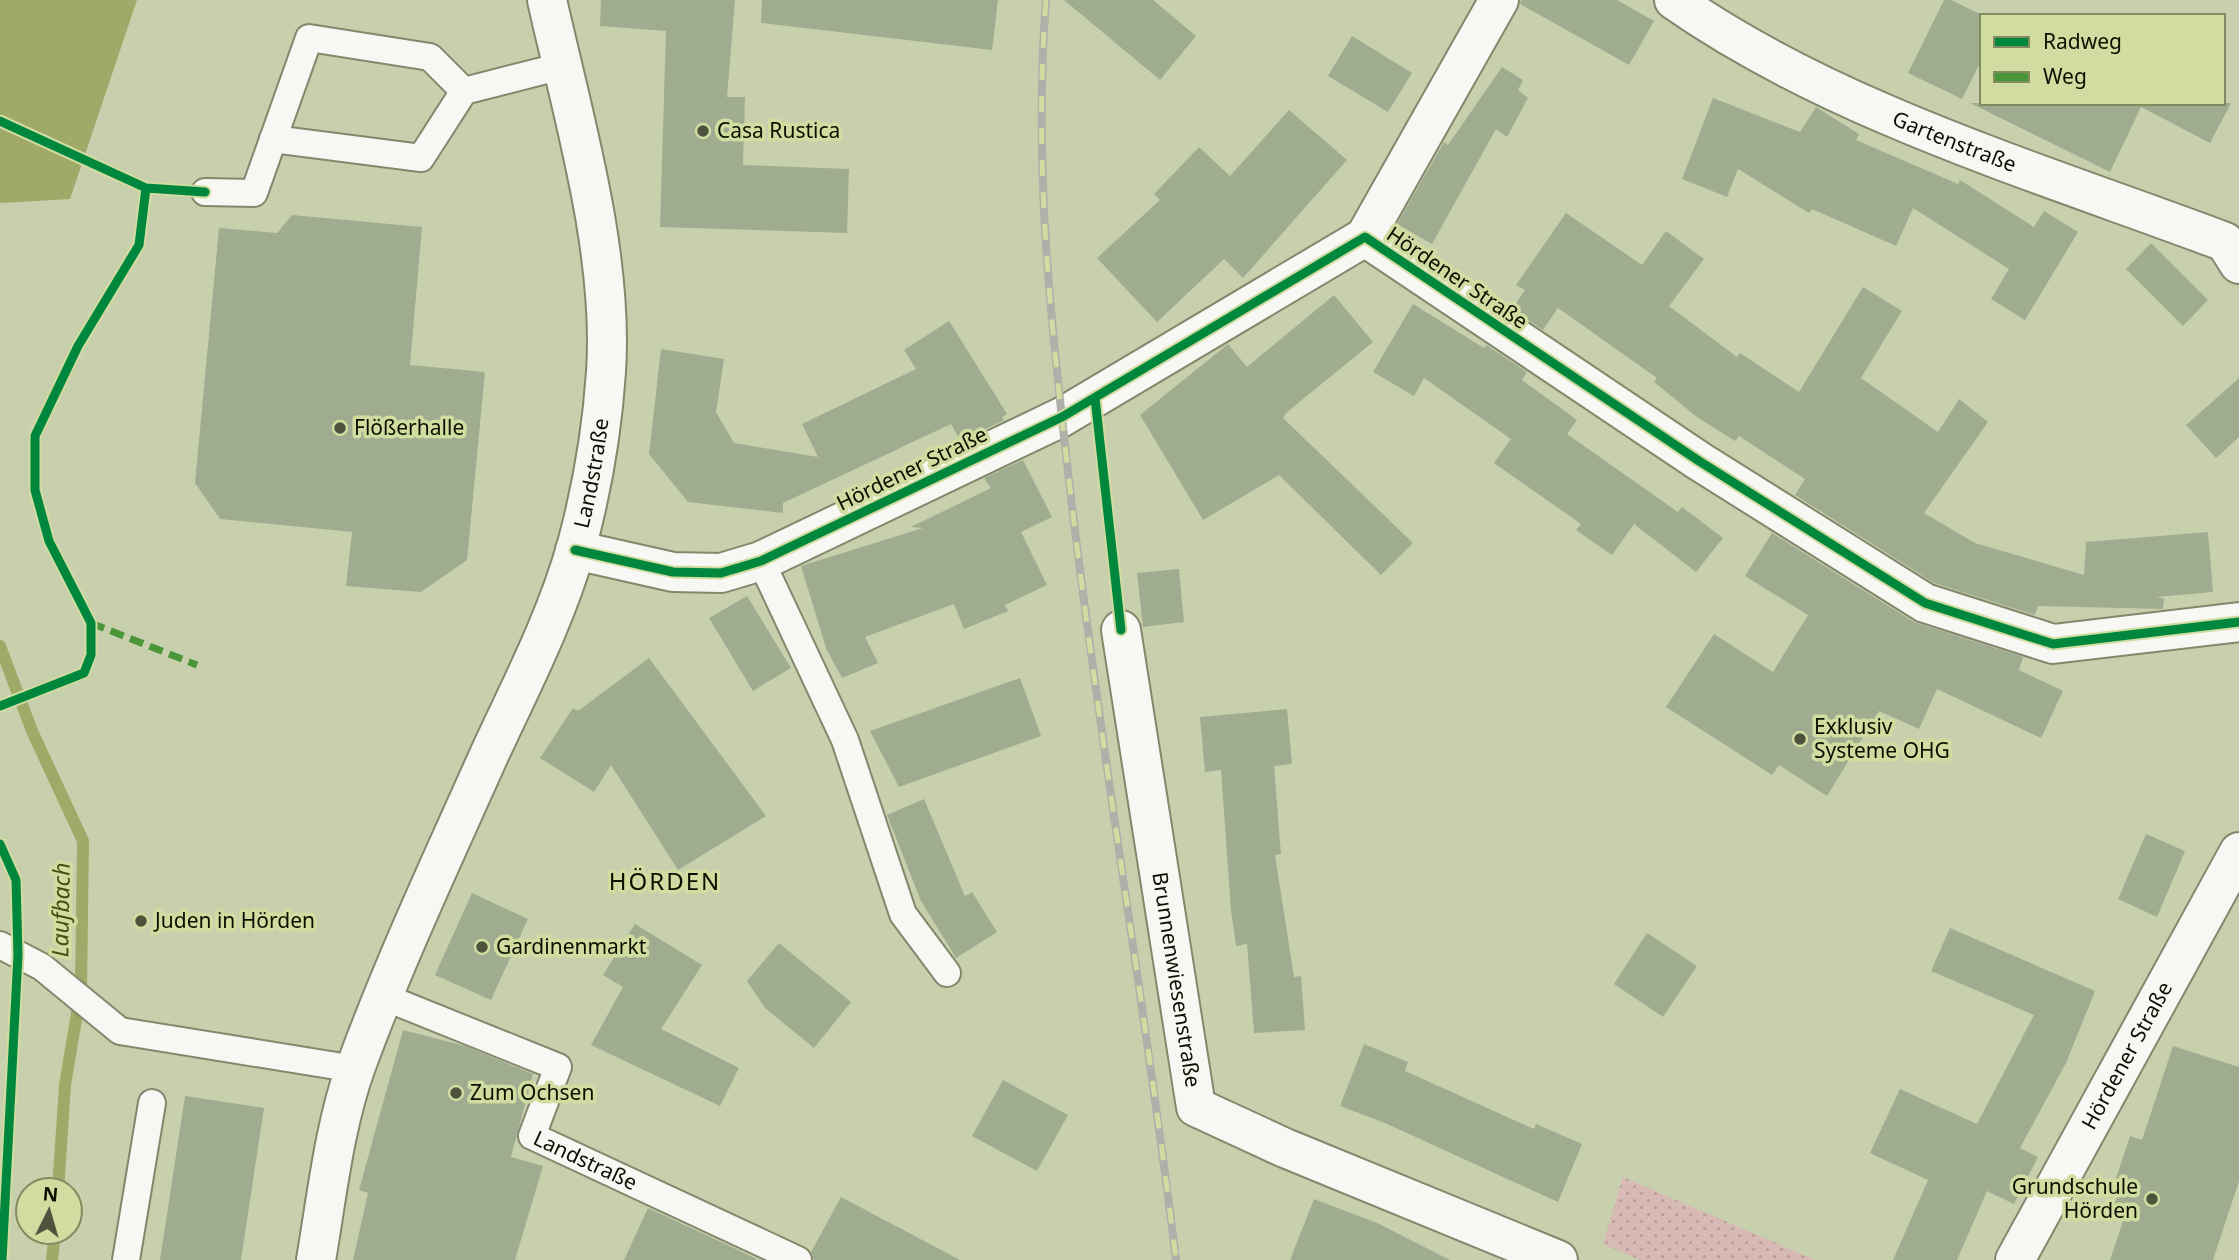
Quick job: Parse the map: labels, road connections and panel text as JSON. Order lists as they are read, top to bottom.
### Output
{
  "streets": {
    "street": [
      "Gartenstraße",
      "Hördener Straße",
      "Landstraße",
      "Brunnenwiesenstraße"
    ]
  },
  "crossings": [
    ["Hördener Straße", "Landstraße"]
  ],
  "districts": ["HÖRDEN"],
  "water": ["Laufbach"],
  "places": [
    "Casa Rustica",
    "Flößerhalle",
    "Exklusiv Systeme OHG",
    "Juden in Hörden",
    "Gardinenmarkt",
    "Zum Ochsen",
    "Grundschule Hörden"
  ],
  "legend": ["Radweg", "Weg"],
  "north": "top"
}
